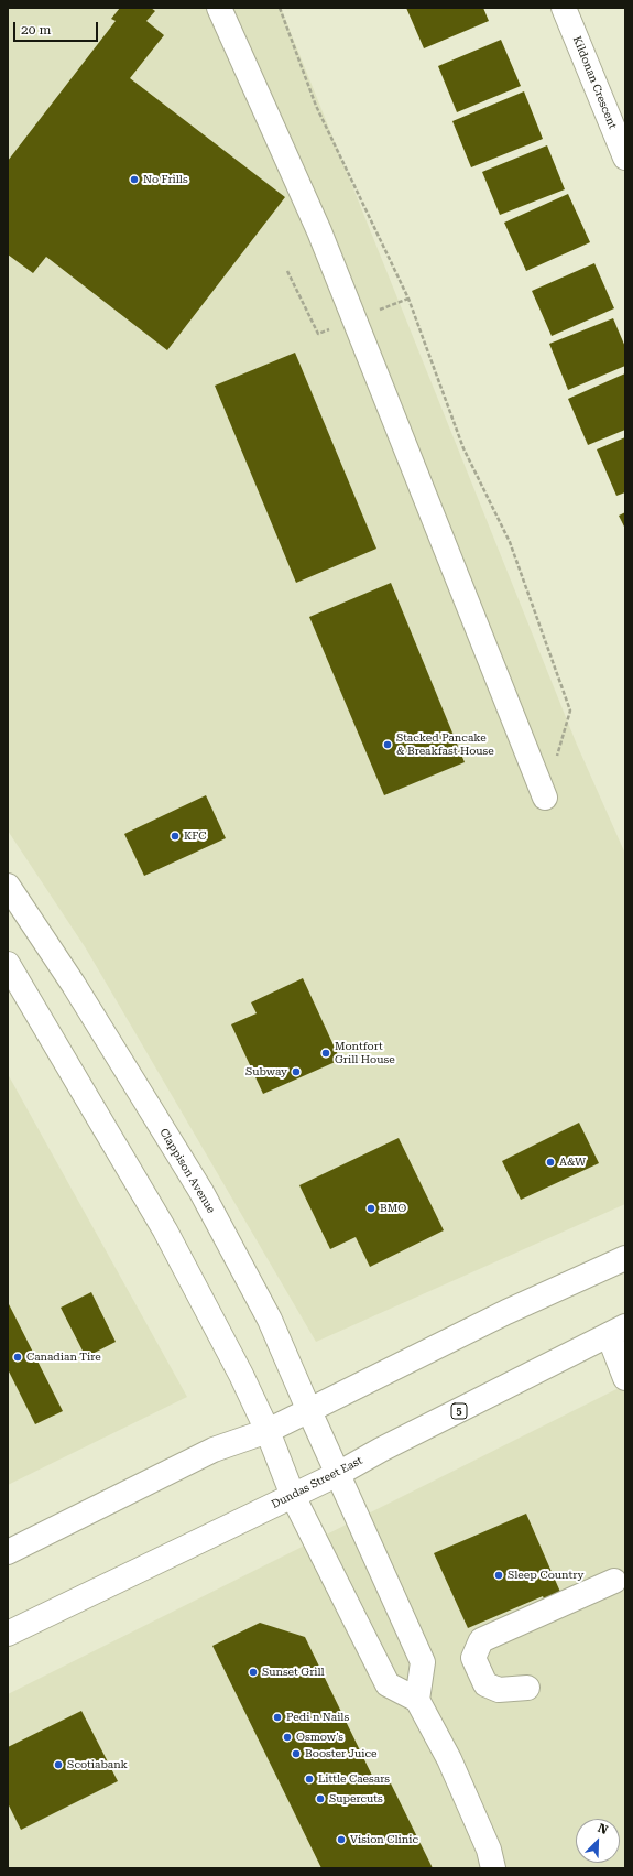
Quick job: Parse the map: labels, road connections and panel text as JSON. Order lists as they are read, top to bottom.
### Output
{
  "streets": {
    "main road": [
      "Kildonan Crescent",
      "Clappison Avenue",
      "5",
      "Dundas Street East"
    ]
  },
  "crossings": [
    ["Clappison Avenue", "Dundas Street East"]
  ],
  "places": [
    "No Frills",
    "Stacked Pancake & Breakfast House",
    "KFC",
    "Montfort Grill House",
    "Subway",
    "A&W",
    "BMO",
    "Canadian Tire",
    "Sleep Country",
    "Sunset Grill",
    "Pedi n Nails",
    "Osmow's",
    "Booster Juice",
    "Scotiabank",
    "Little Caesars",
    "Supercuts",
    "Vision Clinic"
  ],
  "scale_bar": "20 m",
  "north": "top right"
}
